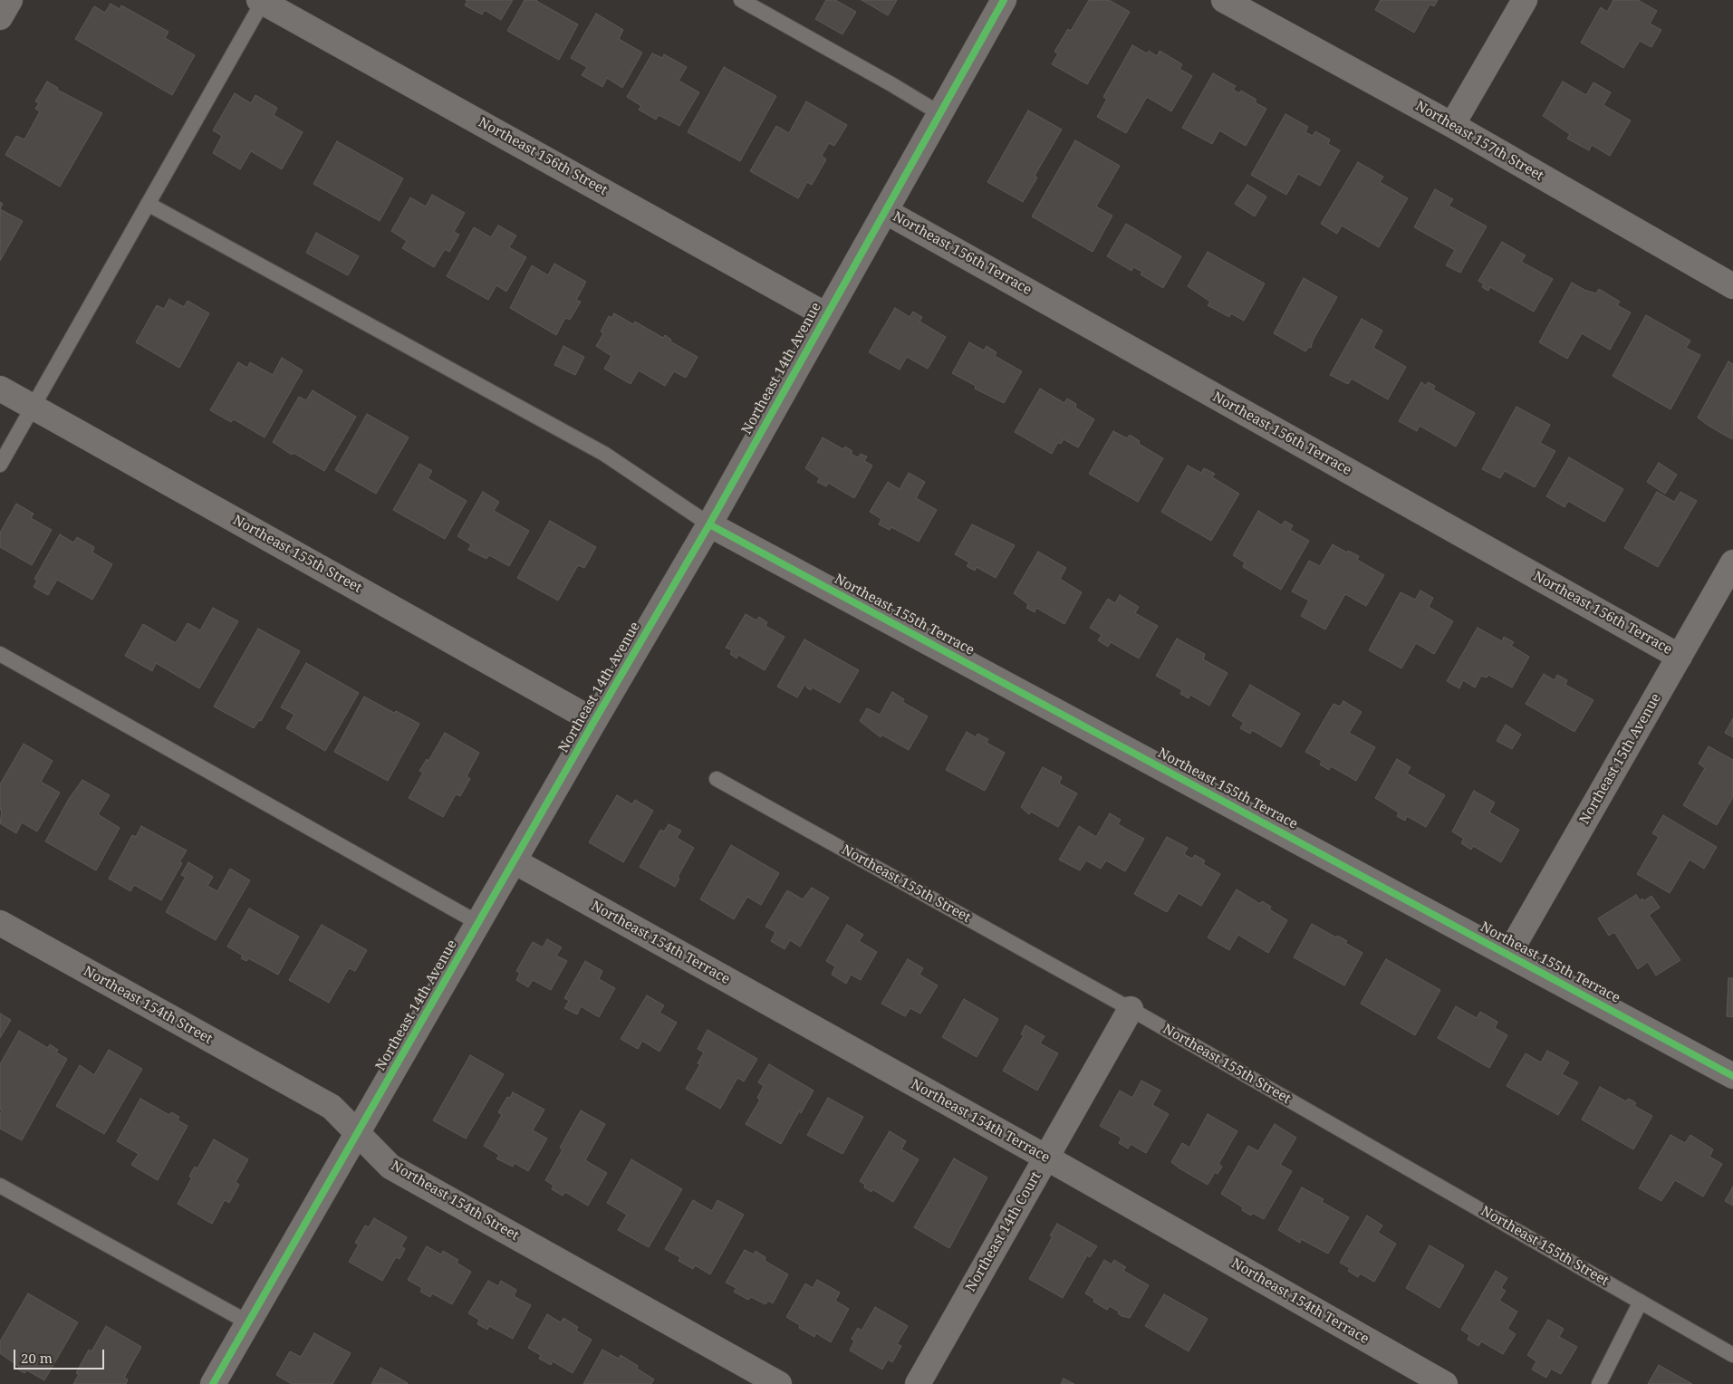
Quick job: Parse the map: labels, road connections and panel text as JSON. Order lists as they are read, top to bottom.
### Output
{
  "streets": {
    "street": [
      "Northeast 157th Street",
      "Northeast 156th Street",
      "Northeast 156th Terrace",
      "Northeast 14th Avenue",
      "Northeast 155th Street",
      "Northeast 155th Terrace",
      "Northeast 15th Avenue",
      "Northeast 154th Terrace",
      "Northeast 154th Street",
      "Northeast 14th Court"
    ]
  },
  "crossings": [
    ["Northeast 156th Street", "Northeast 14th Avenue"],
    ["Northeast 156th Terrace", "Northeast 14th Avenue"],
    ["Northeast 156th Terrace", "Northeast 15th Avenue"],
    ["Northeast 14th Avenue", "Northeast 155th Street"],
    ["Northeast 14th Avenue", "Northeast 155th Terrace"],
    ["Northeast 14th Avenue", "Northeast 154th Terrace"],
    ["Northeast 14th Avenue", "Northeast 154th Street"],
    ["Northeast 155th Street", "Northeast 14th Court"],
    ["Northeast 155th Terrace", "Northeast 15th Avenue"],
    ["Northeast 154th Terrace", "Northeast 14th Court"]
  ],
  "scale_bar": "20 m"
}
